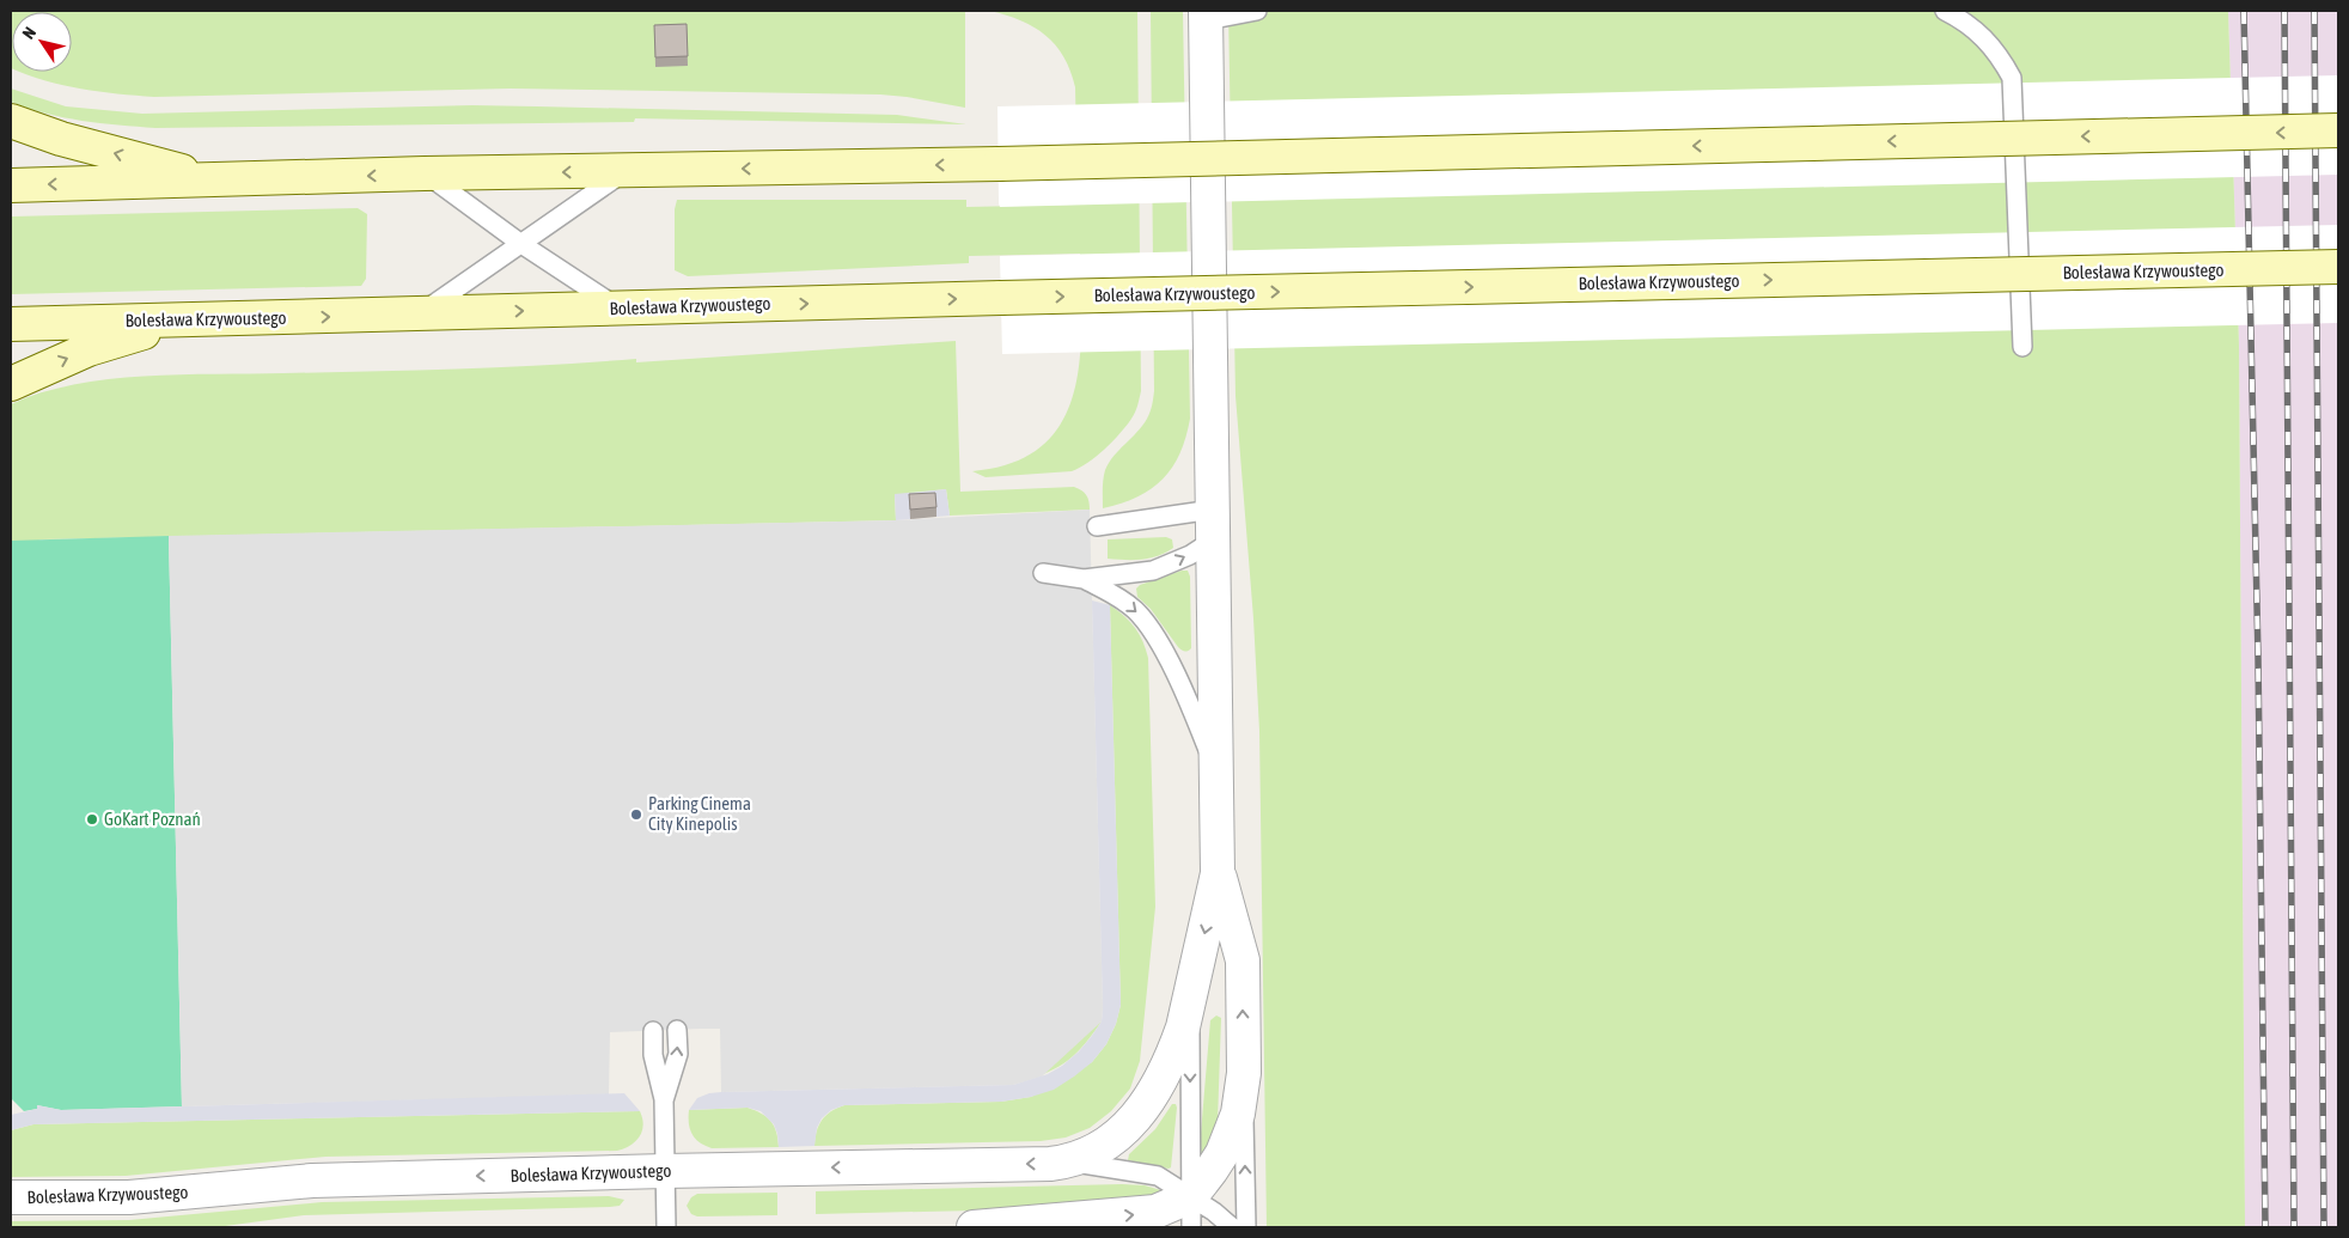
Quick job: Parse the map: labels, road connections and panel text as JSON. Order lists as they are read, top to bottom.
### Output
{
  "streets": {
    "main road": ["Bolesława Krzywoustego"]
  },
  "places": ["Parking Cinema City Kinepolis", "GoKart Poznań"],
  "north": "top left"
}
